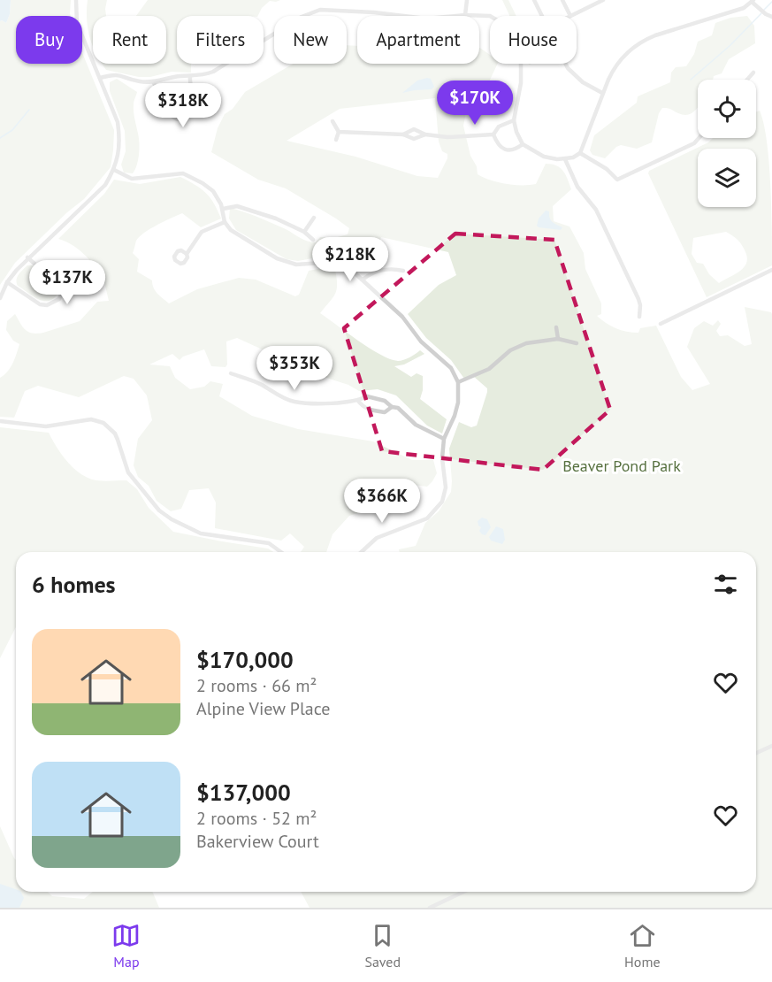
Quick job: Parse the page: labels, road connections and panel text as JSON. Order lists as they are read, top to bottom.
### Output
{
  "parks": ["Beaver Pond Park"],
  "page": {
    "chip": [
      "Buy",
      "Rent",
      "Filters",
      "New",
      "Apartment",
      "House"
    ],
    "price": [
      "$170K",
      "$318K",
      "$218K",
      "$137K",
      "$353K",
      "$366K"
    ],
    "heading": "6 homes",
    "list": [
      {
        "name": "$170,000",
        "note": "2 rooms · 66 m² · Alpine View Place"
      },
      {
        "name": "$137,000",
        "note": "2 rooms · 52 m² · Bakerview Court"
      }
    ],
    "tabs": ["Map", "Saved", "Home"]
  }
}
